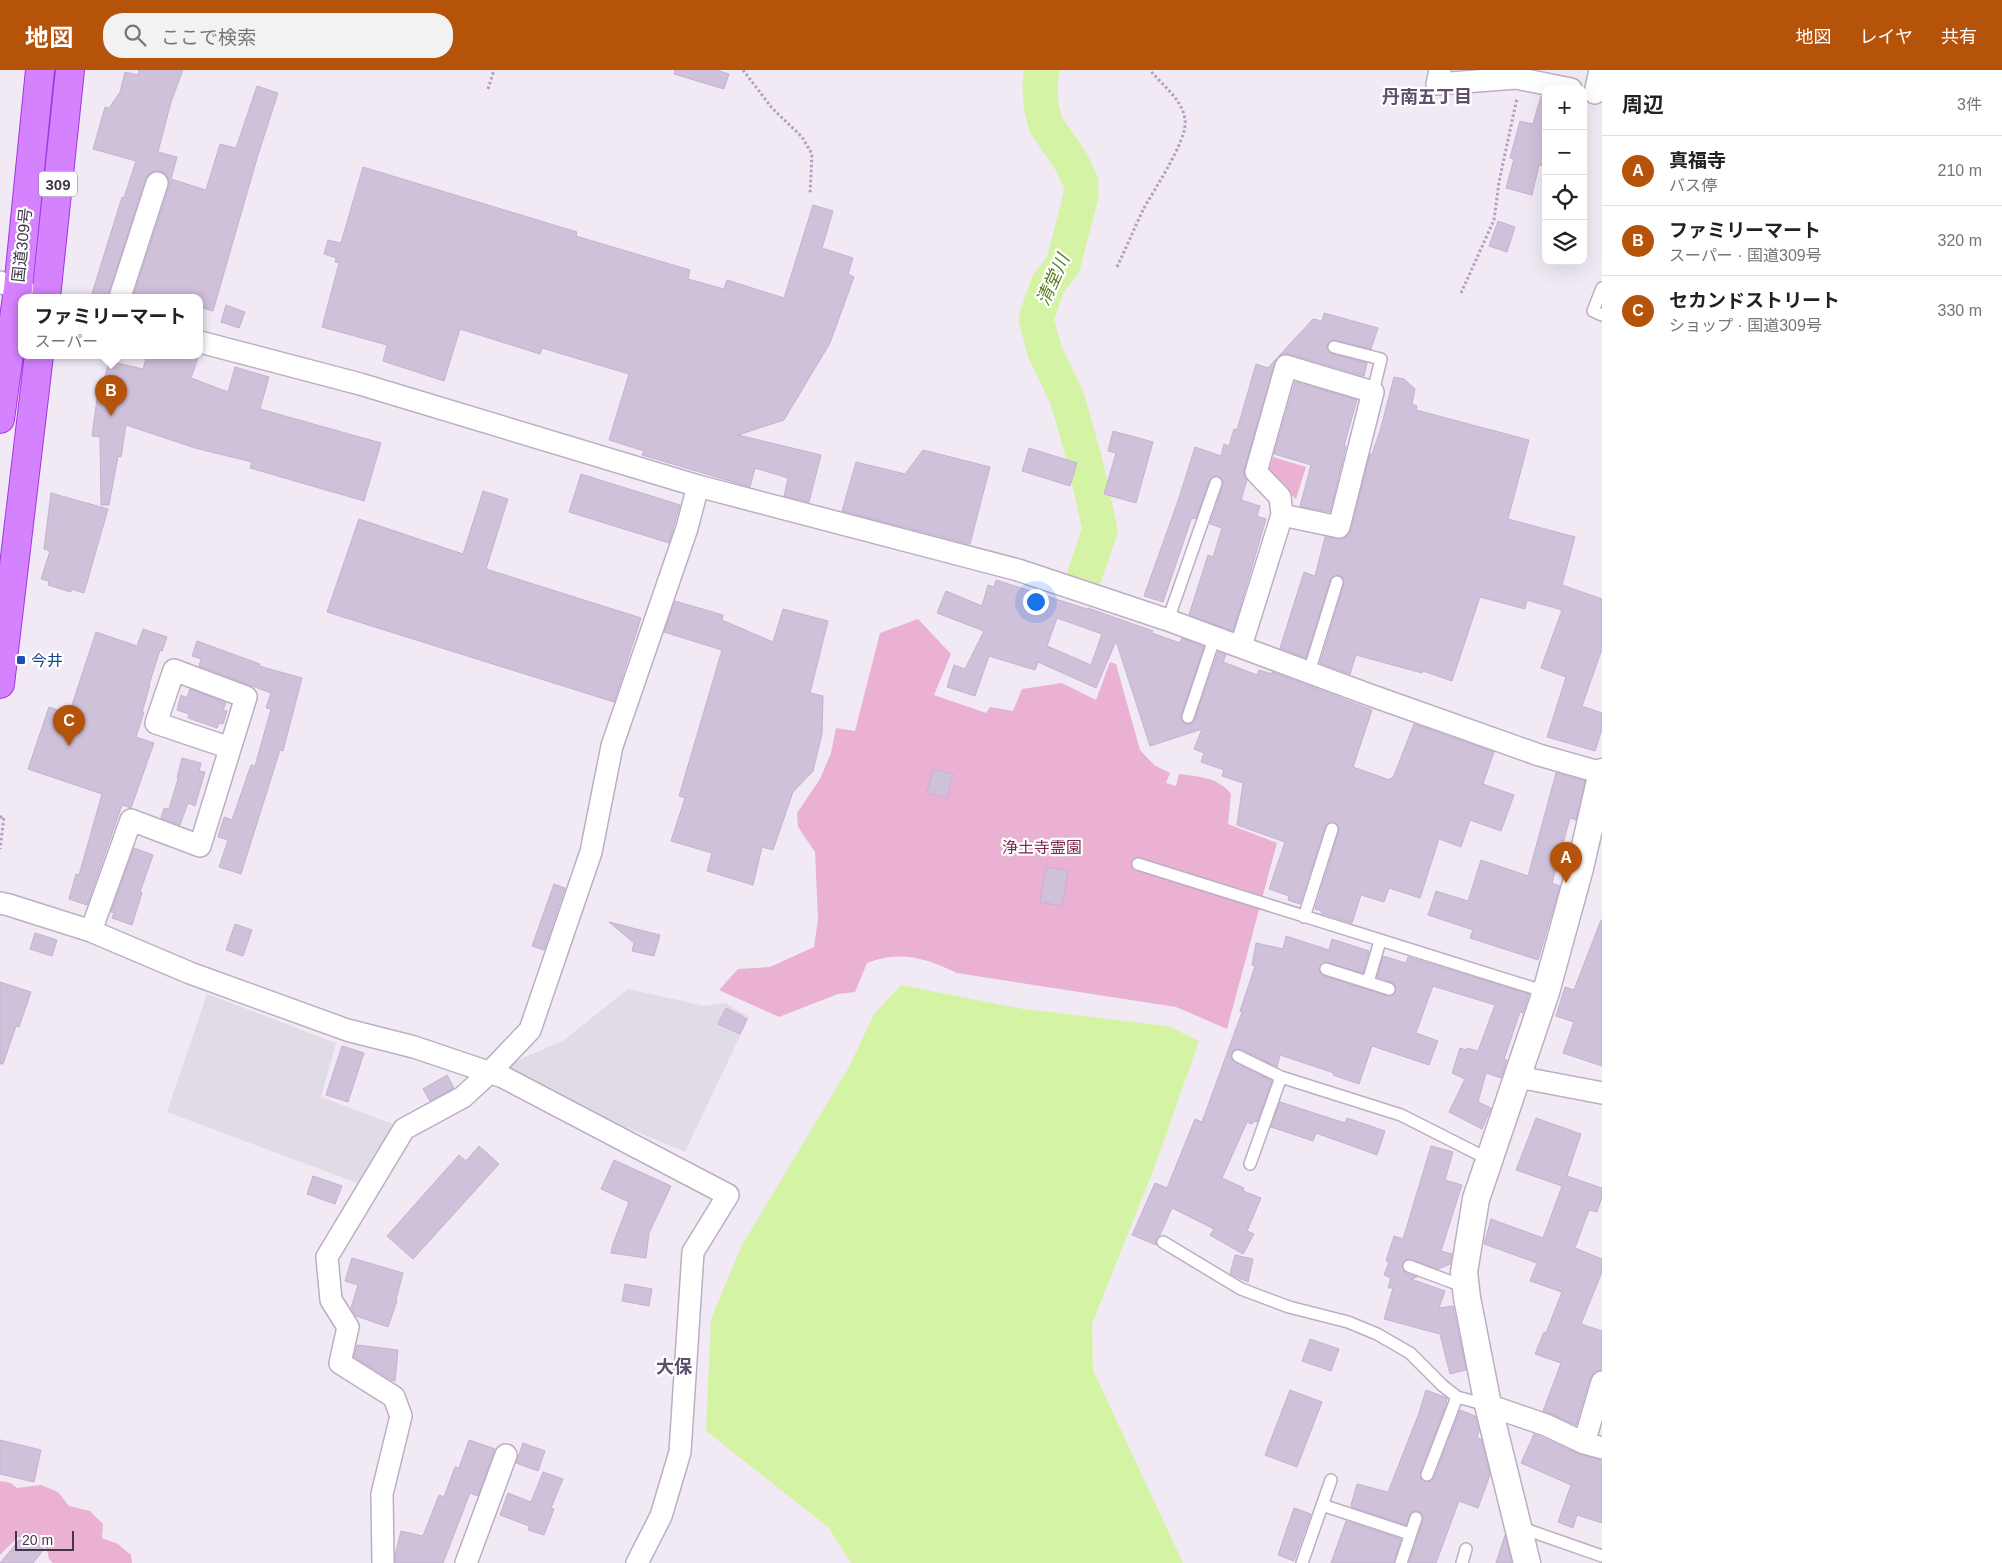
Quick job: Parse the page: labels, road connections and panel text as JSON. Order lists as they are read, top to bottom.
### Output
{
  "streets": {
    "highway": ["309", "国道309号"]
  },
  "districts": ["丹南五丁目", "大保"],
  "water": ["清堂川"],
  "parks": ["浄土寺霊園"],
  "places": {
    "transit": ["今井"]
  },
  "scale_bar": "20 m",
  "page": {
    "header": "地図",
    "search": "ここで検索",
    "nav": ["地図", "レイヤ", "共有"],
    "heading": ["周辺", "3件"],
    "map_buttons": ["+", "−"],
    "list": [
      {
        "mark": "A",
        "name": "真福寺",
        "note": "バス停",
        "value": "210 m"
      },
      {
        "mark": "B",
        "name": "ファミリーマート",
        "note": "スーパー · 国道309号",
        "value": "320 m"
      },
      {
        "mark": "C",
        "name": "セカンドストリート",
        "note": "ショップ · 国道309号",
        "value": "330 m"
      }
    ],
    "popup": ["ファミリーマート", "スーパー"],
    "pins": ["B", "C", "A"],
    "scale": "20 m"
  }
}
